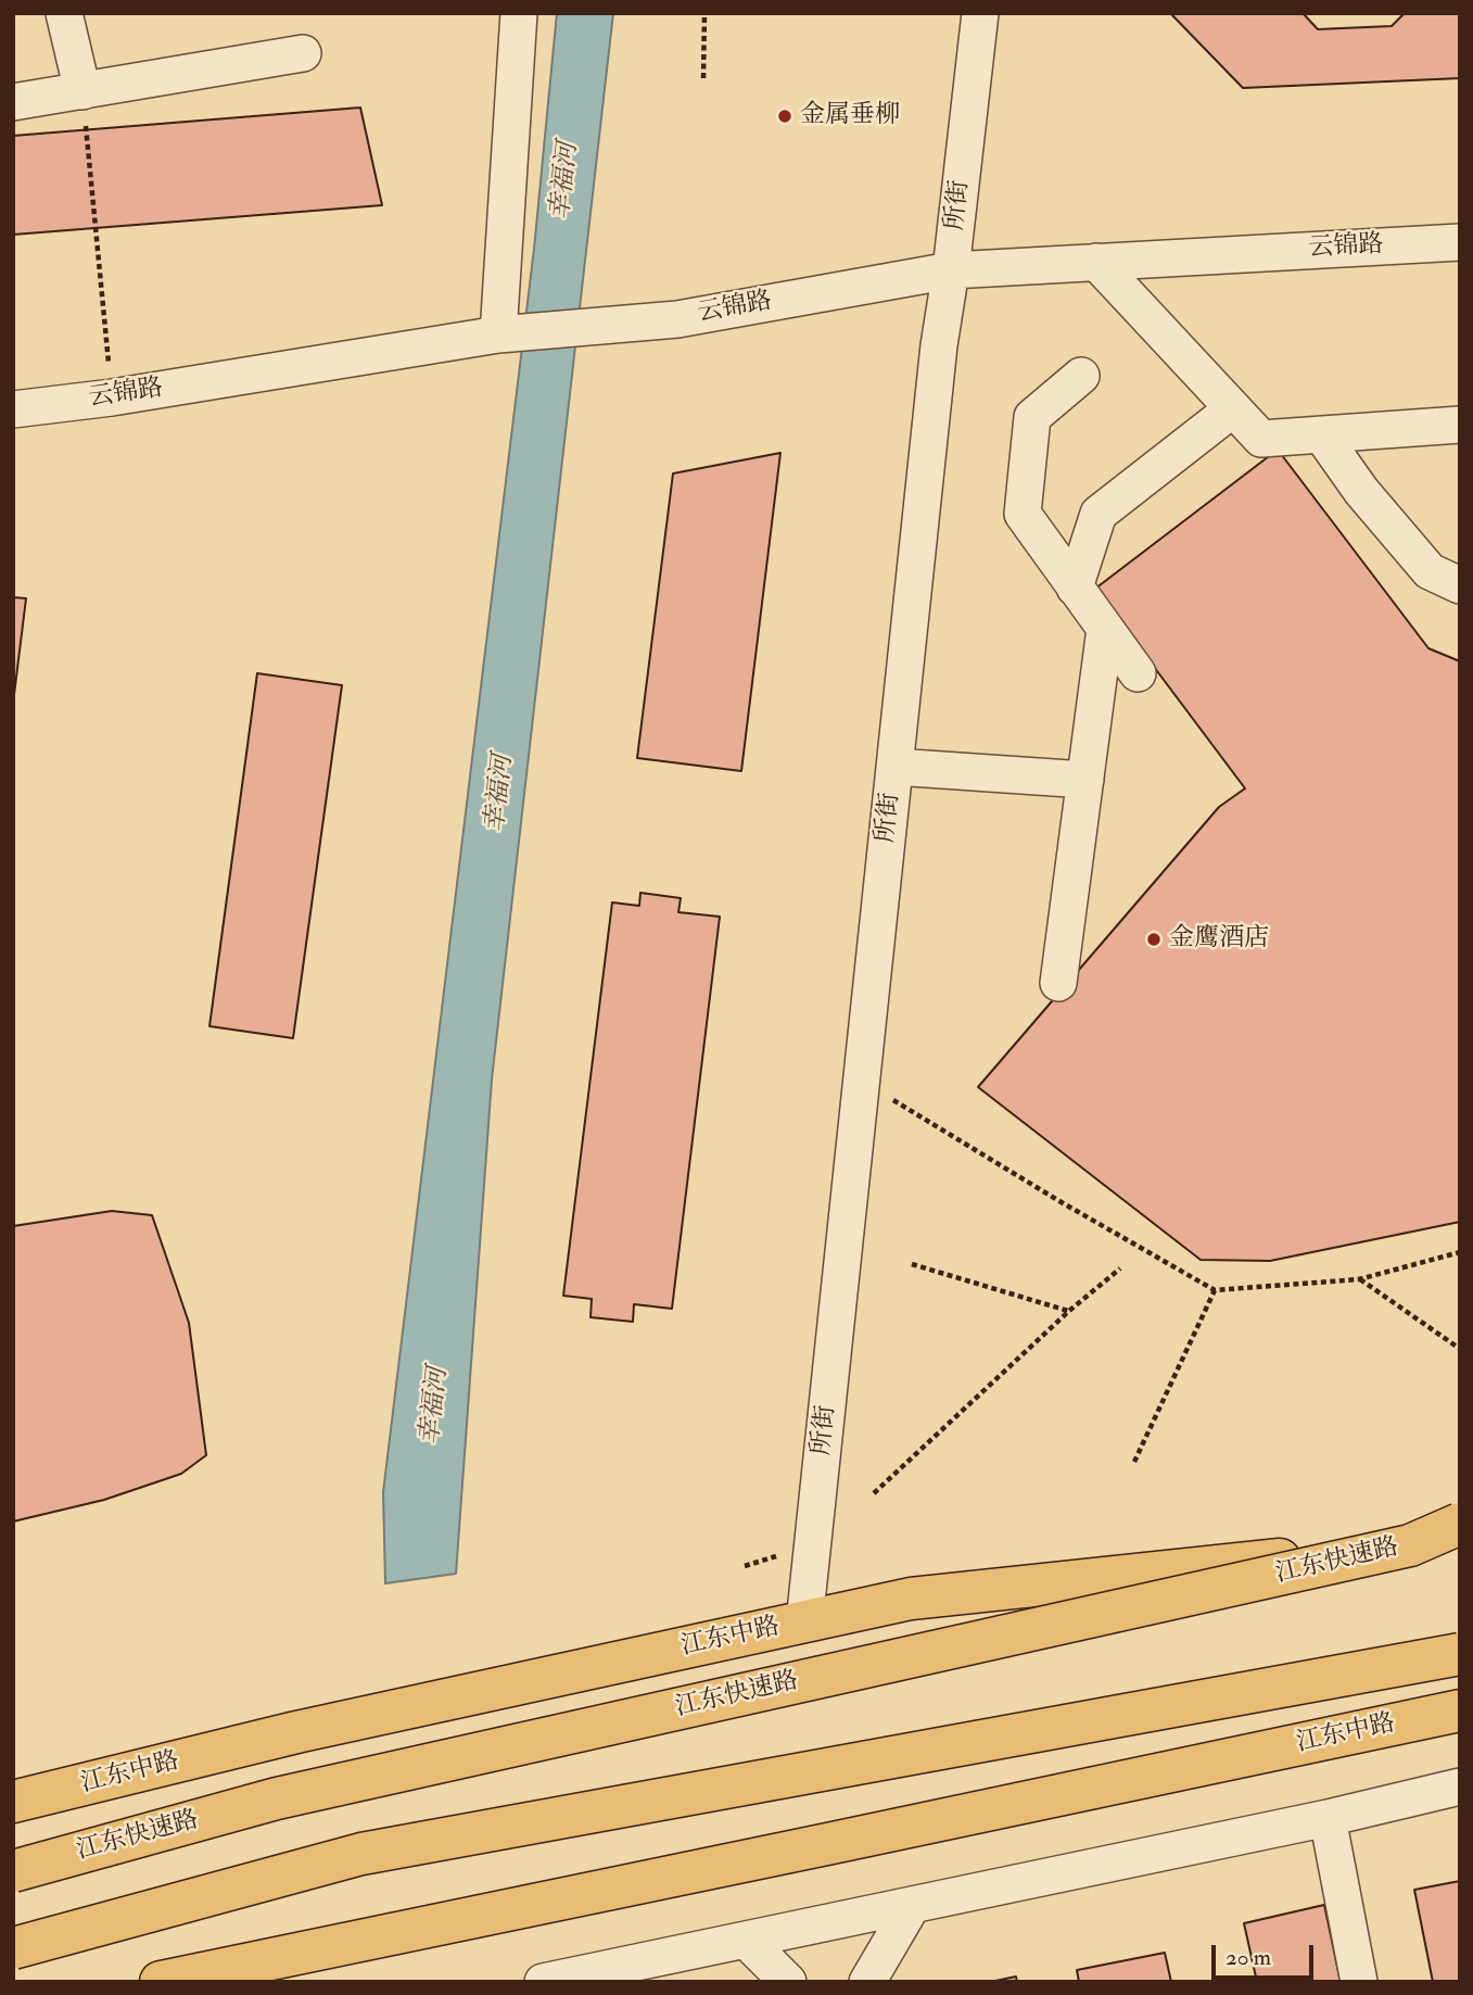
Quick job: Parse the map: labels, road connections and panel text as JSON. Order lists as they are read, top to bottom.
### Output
{
  "streets": {
    "main road": ["江东快速路", "江东中路"],
    "street": ["所街", "云锦路"]
  },
  "crossings": [
    ["所街", "云锦路"],
    ["所街", "江东中路"],
    ["江东快速路", "江东中路"]
  ],
  "water": ["幸福河"],
  "places": ["金属垂柳", "金鹰酒店"],
  "scale_bar": "20 m"
}
